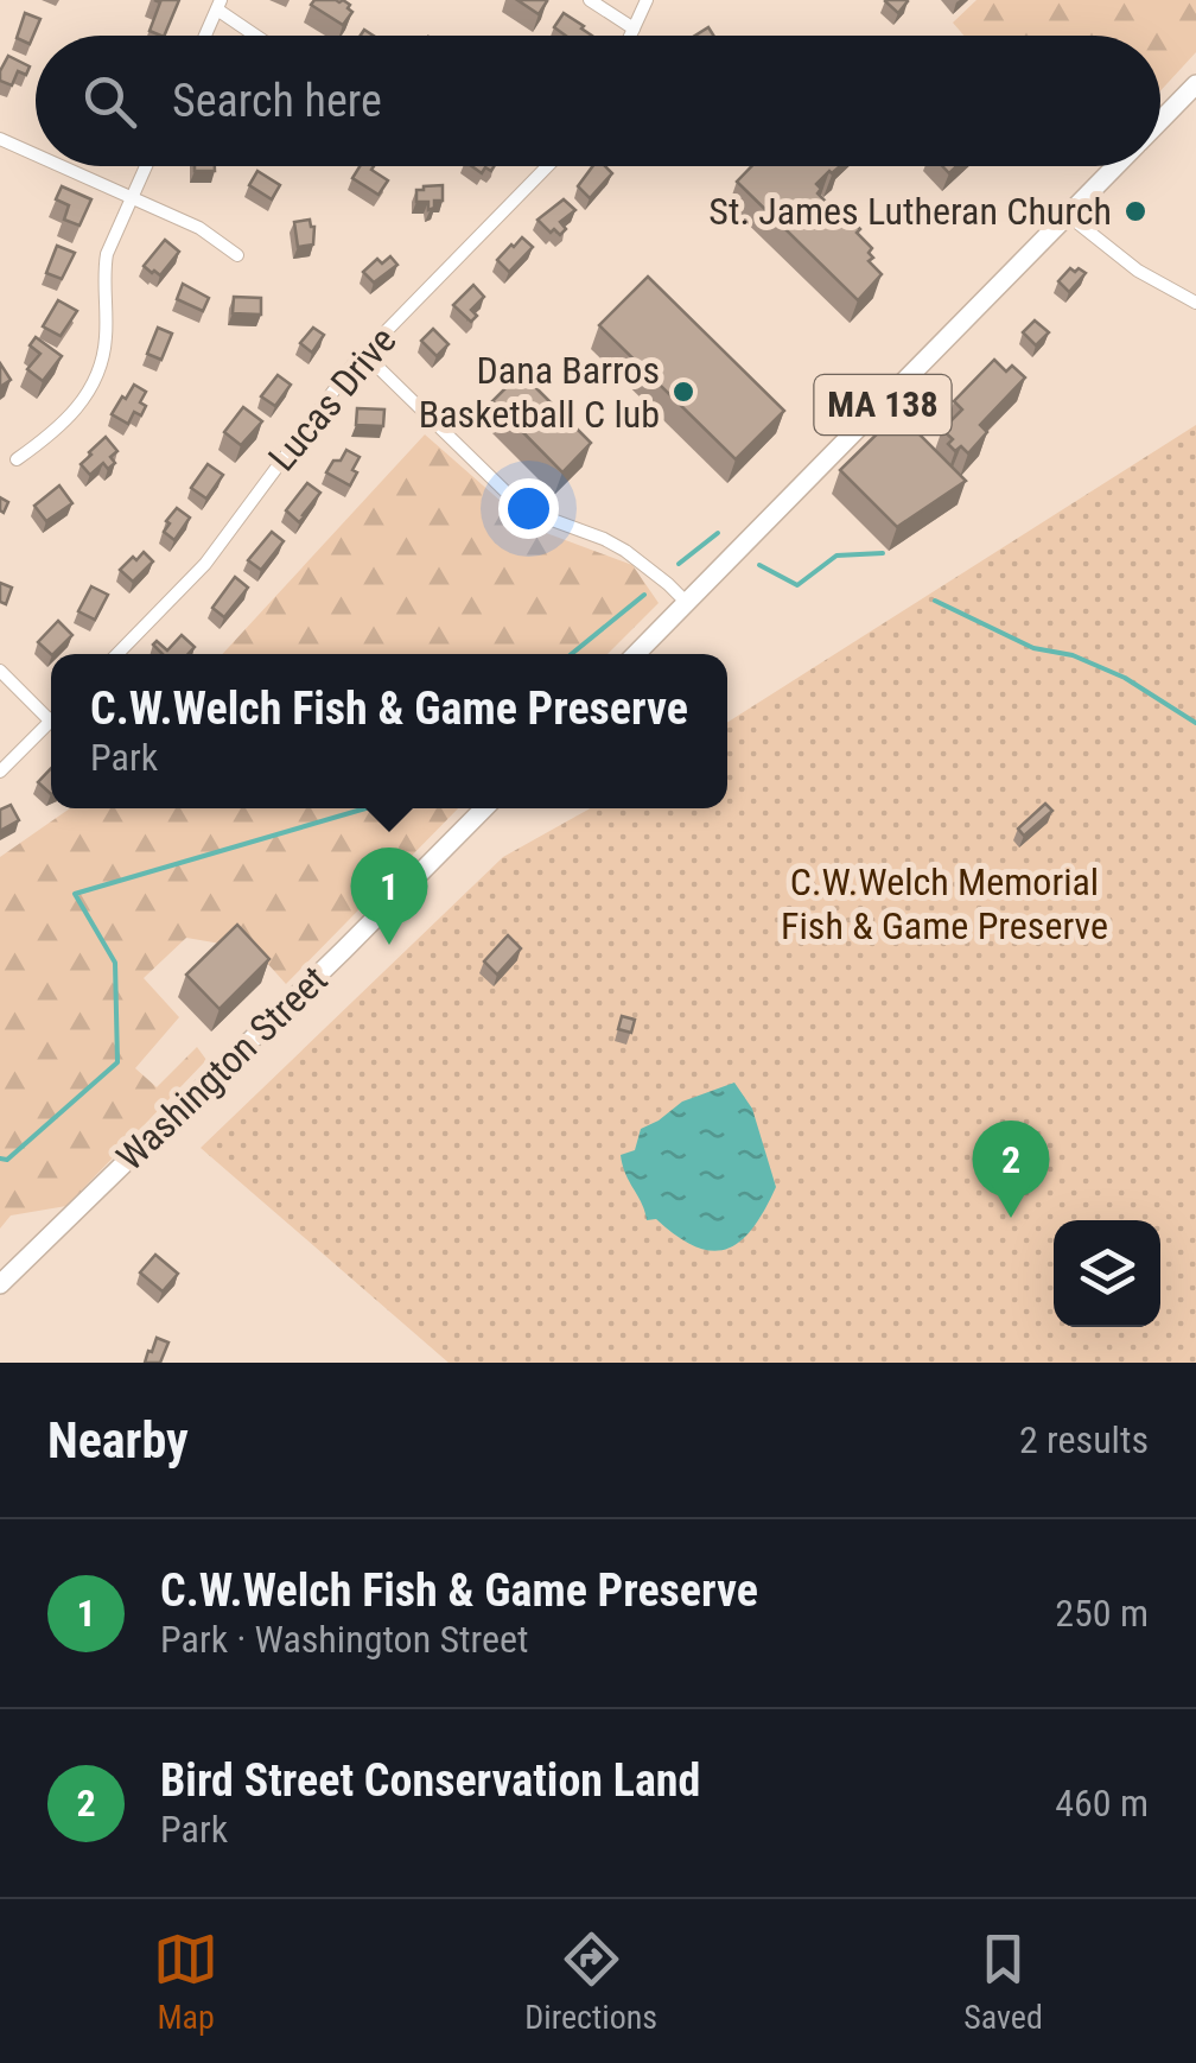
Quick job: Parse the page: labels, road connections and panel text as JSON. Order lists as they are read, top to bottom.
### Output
{
  "streets": {
    "main road": ["MA 138", "Washington Street"],
    "street": ["Lucas Drive"]
  },
  "parks": ["C.W.Welch Memorial Fish & Game Preserve"],
  "places": ["St. James Lutheran Church", "Dana Barros Basketball C lub"],
  "page": {
    "search": "Search here",
    "popup": ["C.W.Welch Fish & Game Preserve", "Park"],
    "pins": ["1", "2"],
    "heading": ["Nearby", "2 results"],
    "list": [
      {
        "mark": "1",
        "name": "C.W.Welch Fish & Game Preserve",
        "note": "Park · Washington Street",
        "value": "250 m"
      },
      {
        "mark": "2",
        "name": "Bird Street Conservation Land",
        "note": "Park",
        "value": "460 m"
      }
    ],
    "nav": ["Map", "Directions", "Saved"]
  }
}
